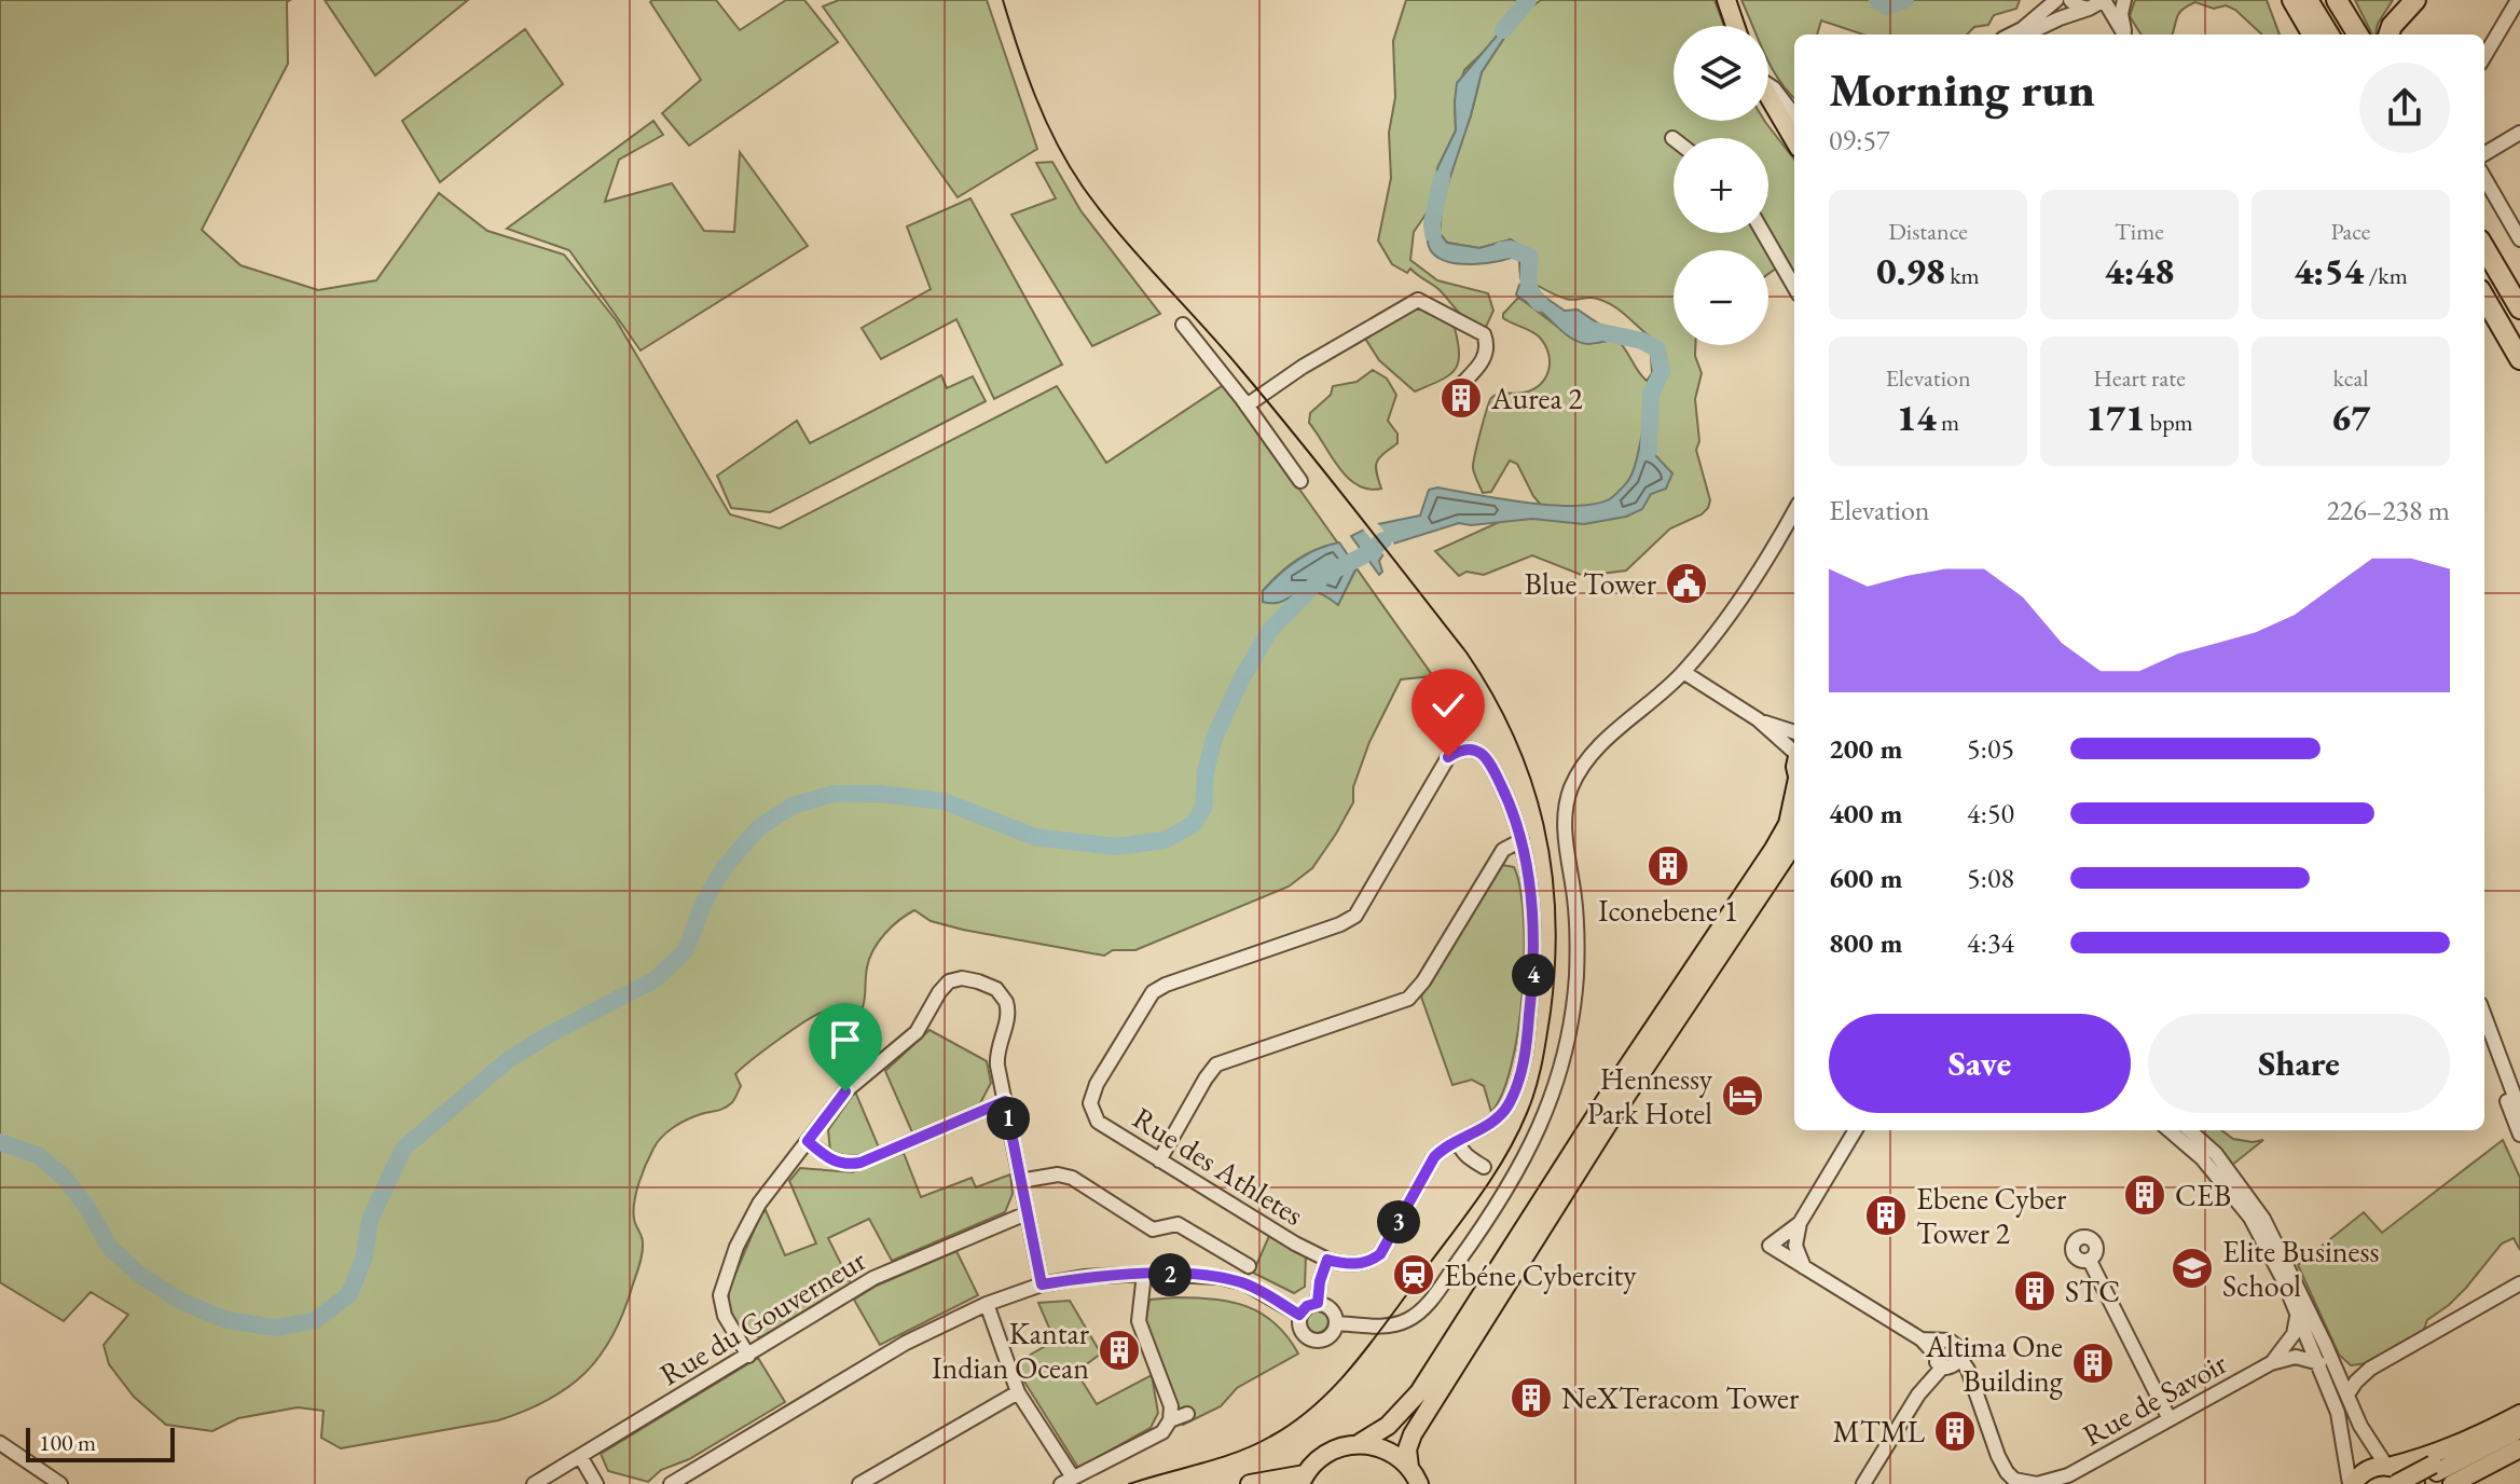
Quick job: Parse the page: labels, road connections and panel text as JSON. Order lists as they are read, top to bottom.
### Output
{
  "streets": {
    "street": ["Rue des Athletes", "Rue du Gouverneur", "Rue de Savoir"]
  },
  "places": {
    "building": [
      "Aurea 2",
      "Iconebene 1",
      "CEB",
      "Ebene Cyber Tower 2",
      "STC",
      "Kantar Indian Ocean",
      "Altima One Building",
      "NeXTeracom Tower",
      "MTML"
    ],
    "public building": ["Blue Tower"],
    "hotel": ["Hennessy Park Hotel"],
    "school or university": ["Elite Business School"],
    "station": ["Ebéne Cybercity"]
  },
  "scale_bar": "100 m",
  "page": {
    "map_buttons": ["+", "−"],
    "heading": ["Morning run", "09:57"],
    "stats": [
      ["Distance", "0.98 km"],
      ["Time", "4:48"],
      ["Pace", "4:54 /km"],
      ["Elevation", "14 m"],
      ["Heart rate", "171 bpm"],
      ["kcal", "67"]
    ],
    "chart": ["Elevation", "226–238 m"],
    "list": [
      {
        "name": "200 m",
        "note": "5:05"
      },
      {
        "name": "400 m",
        "note": "4:50"
      },
      {
        "name": "600 m",
        "note": "5:08"
      },
      {
        "name": "800 m",
        "note": "4:34"
      }
    ],
    "pins": [
      "4",
      "1",
      "3",
      "2"
    ],
    "buttons": ["Save", "Share"],
    "scale": "100 m"
  }
}
